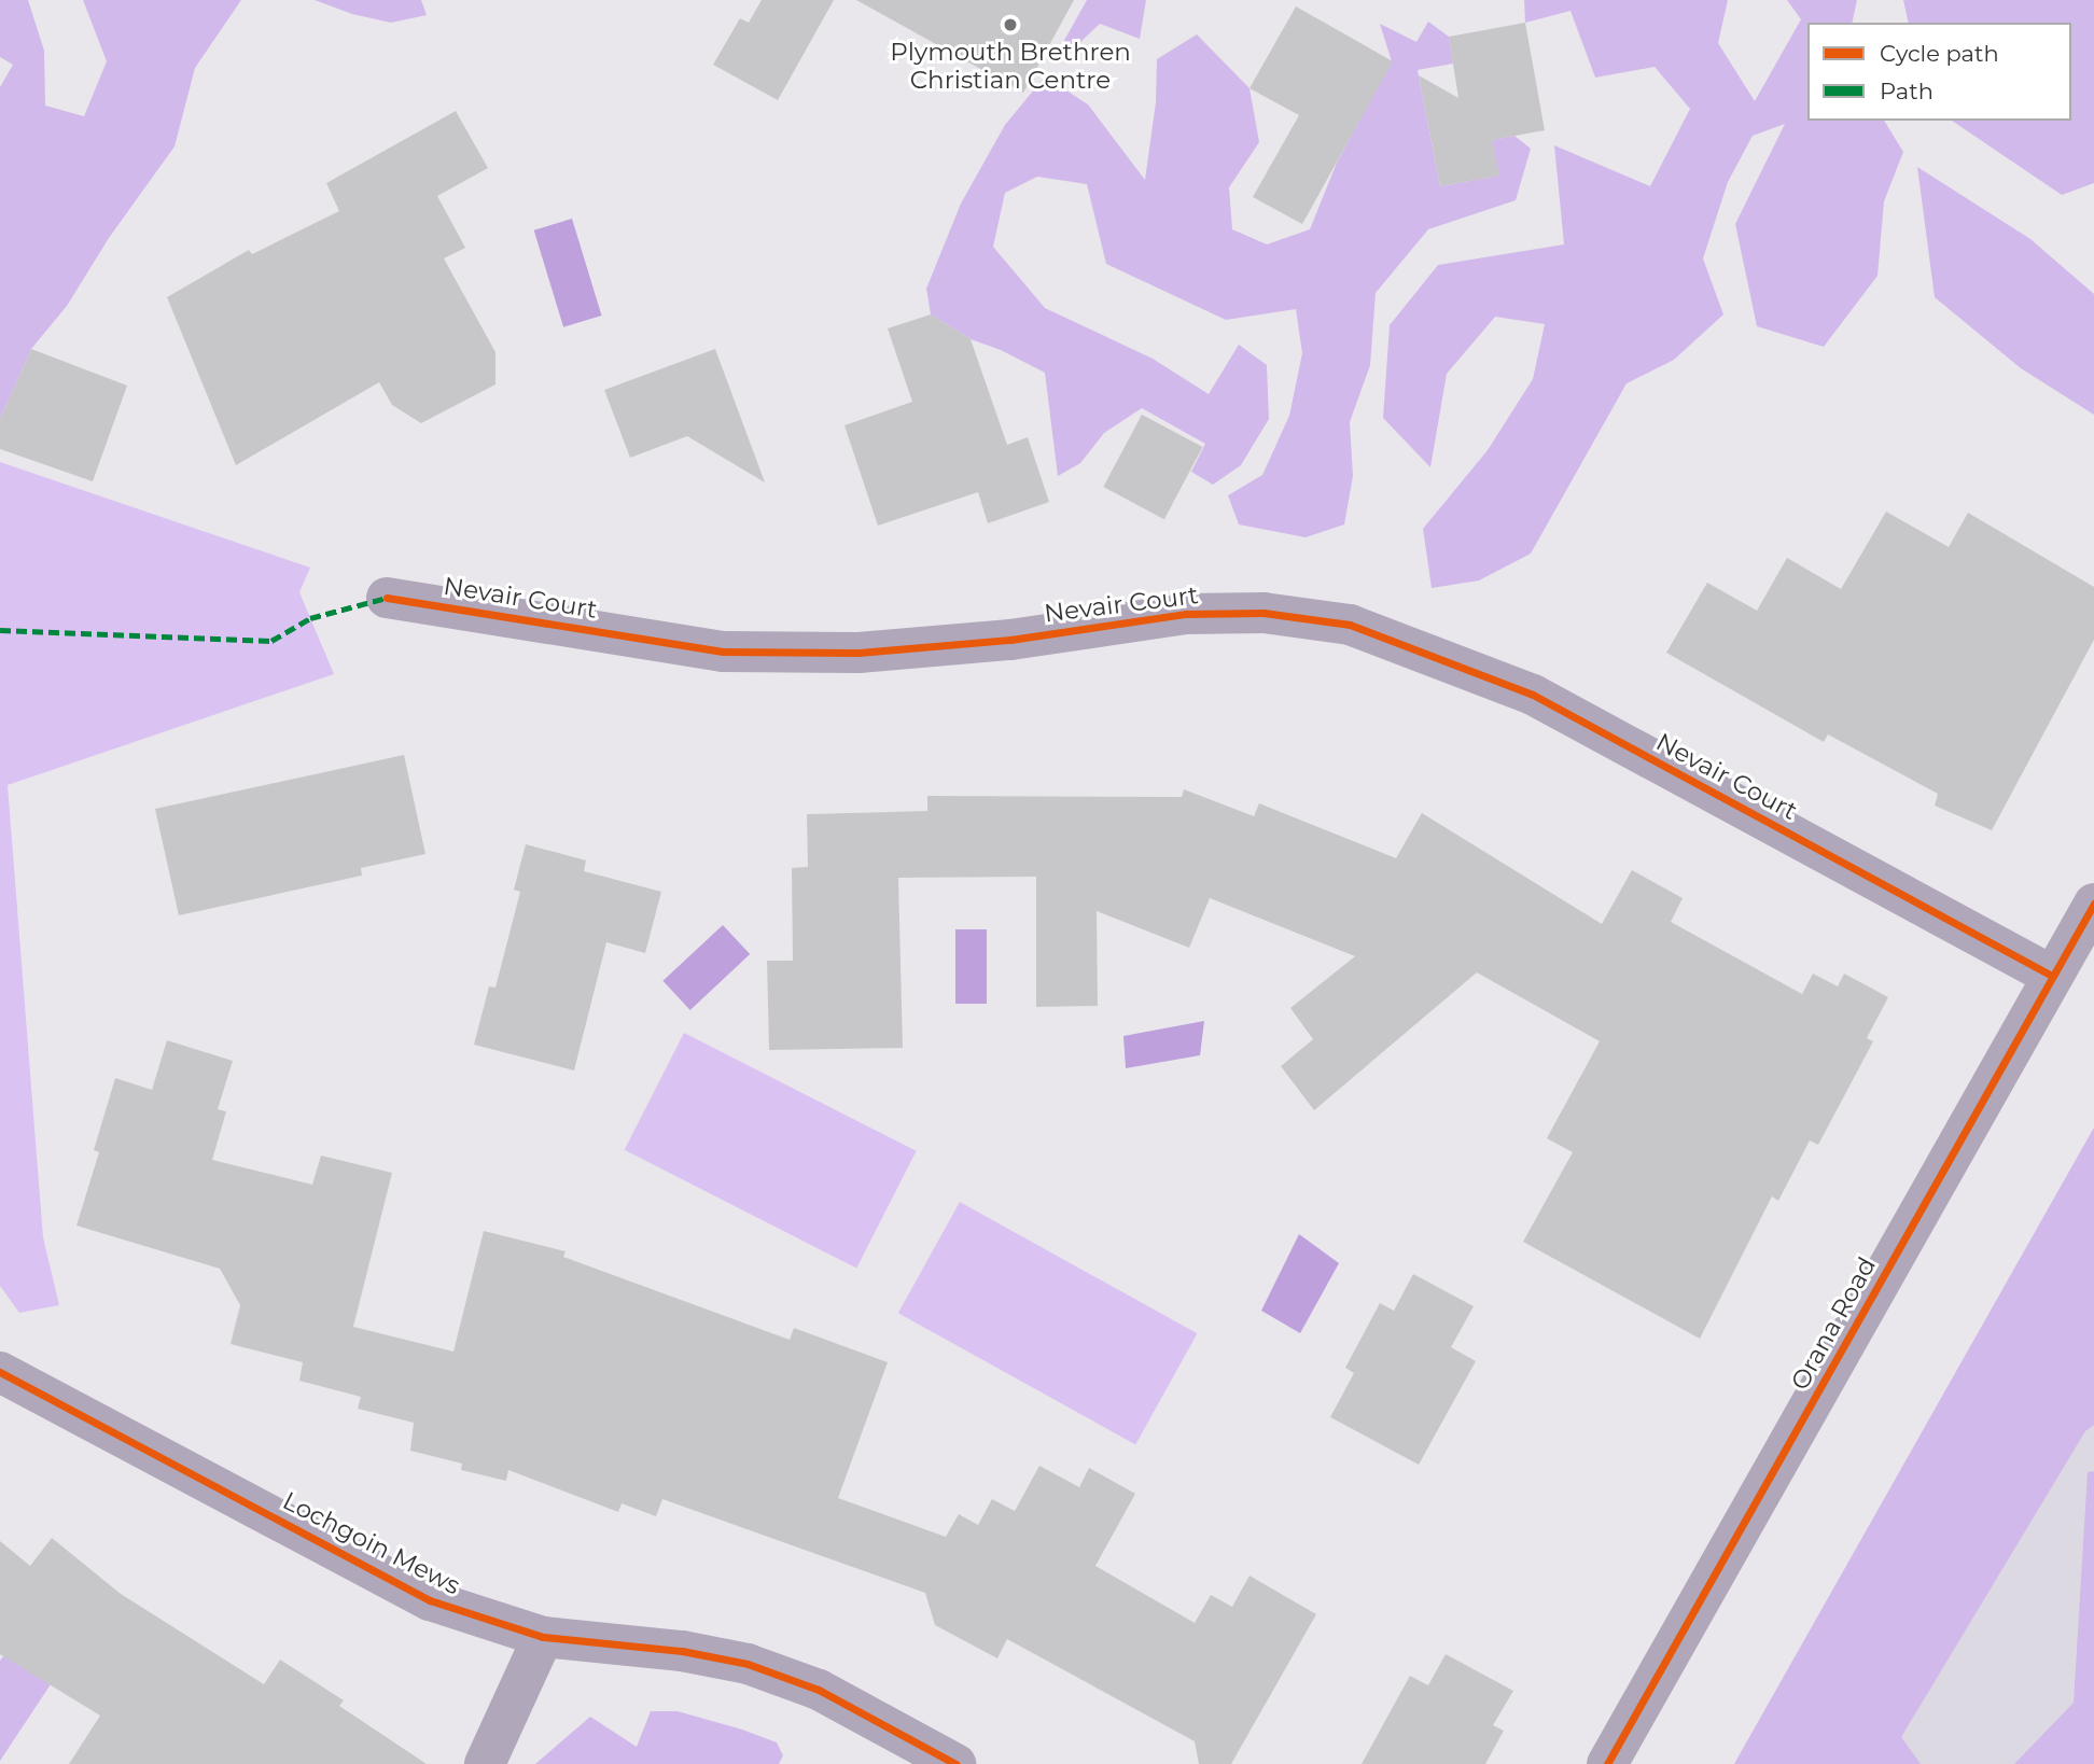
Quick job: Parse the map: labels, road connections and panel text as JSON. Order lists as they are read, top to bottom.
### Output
{
  "streets": {
    "street": ["Nevair Court", "Orana Road", "Lochgoin Mews"]
  },
  "crossings": [
    ["Nevair Court", "Orana Road"]
  ],
  "places": ["Plymouth Brethren Christian Centre"],
  "legend": ["Cycle path", "Path"]
}
